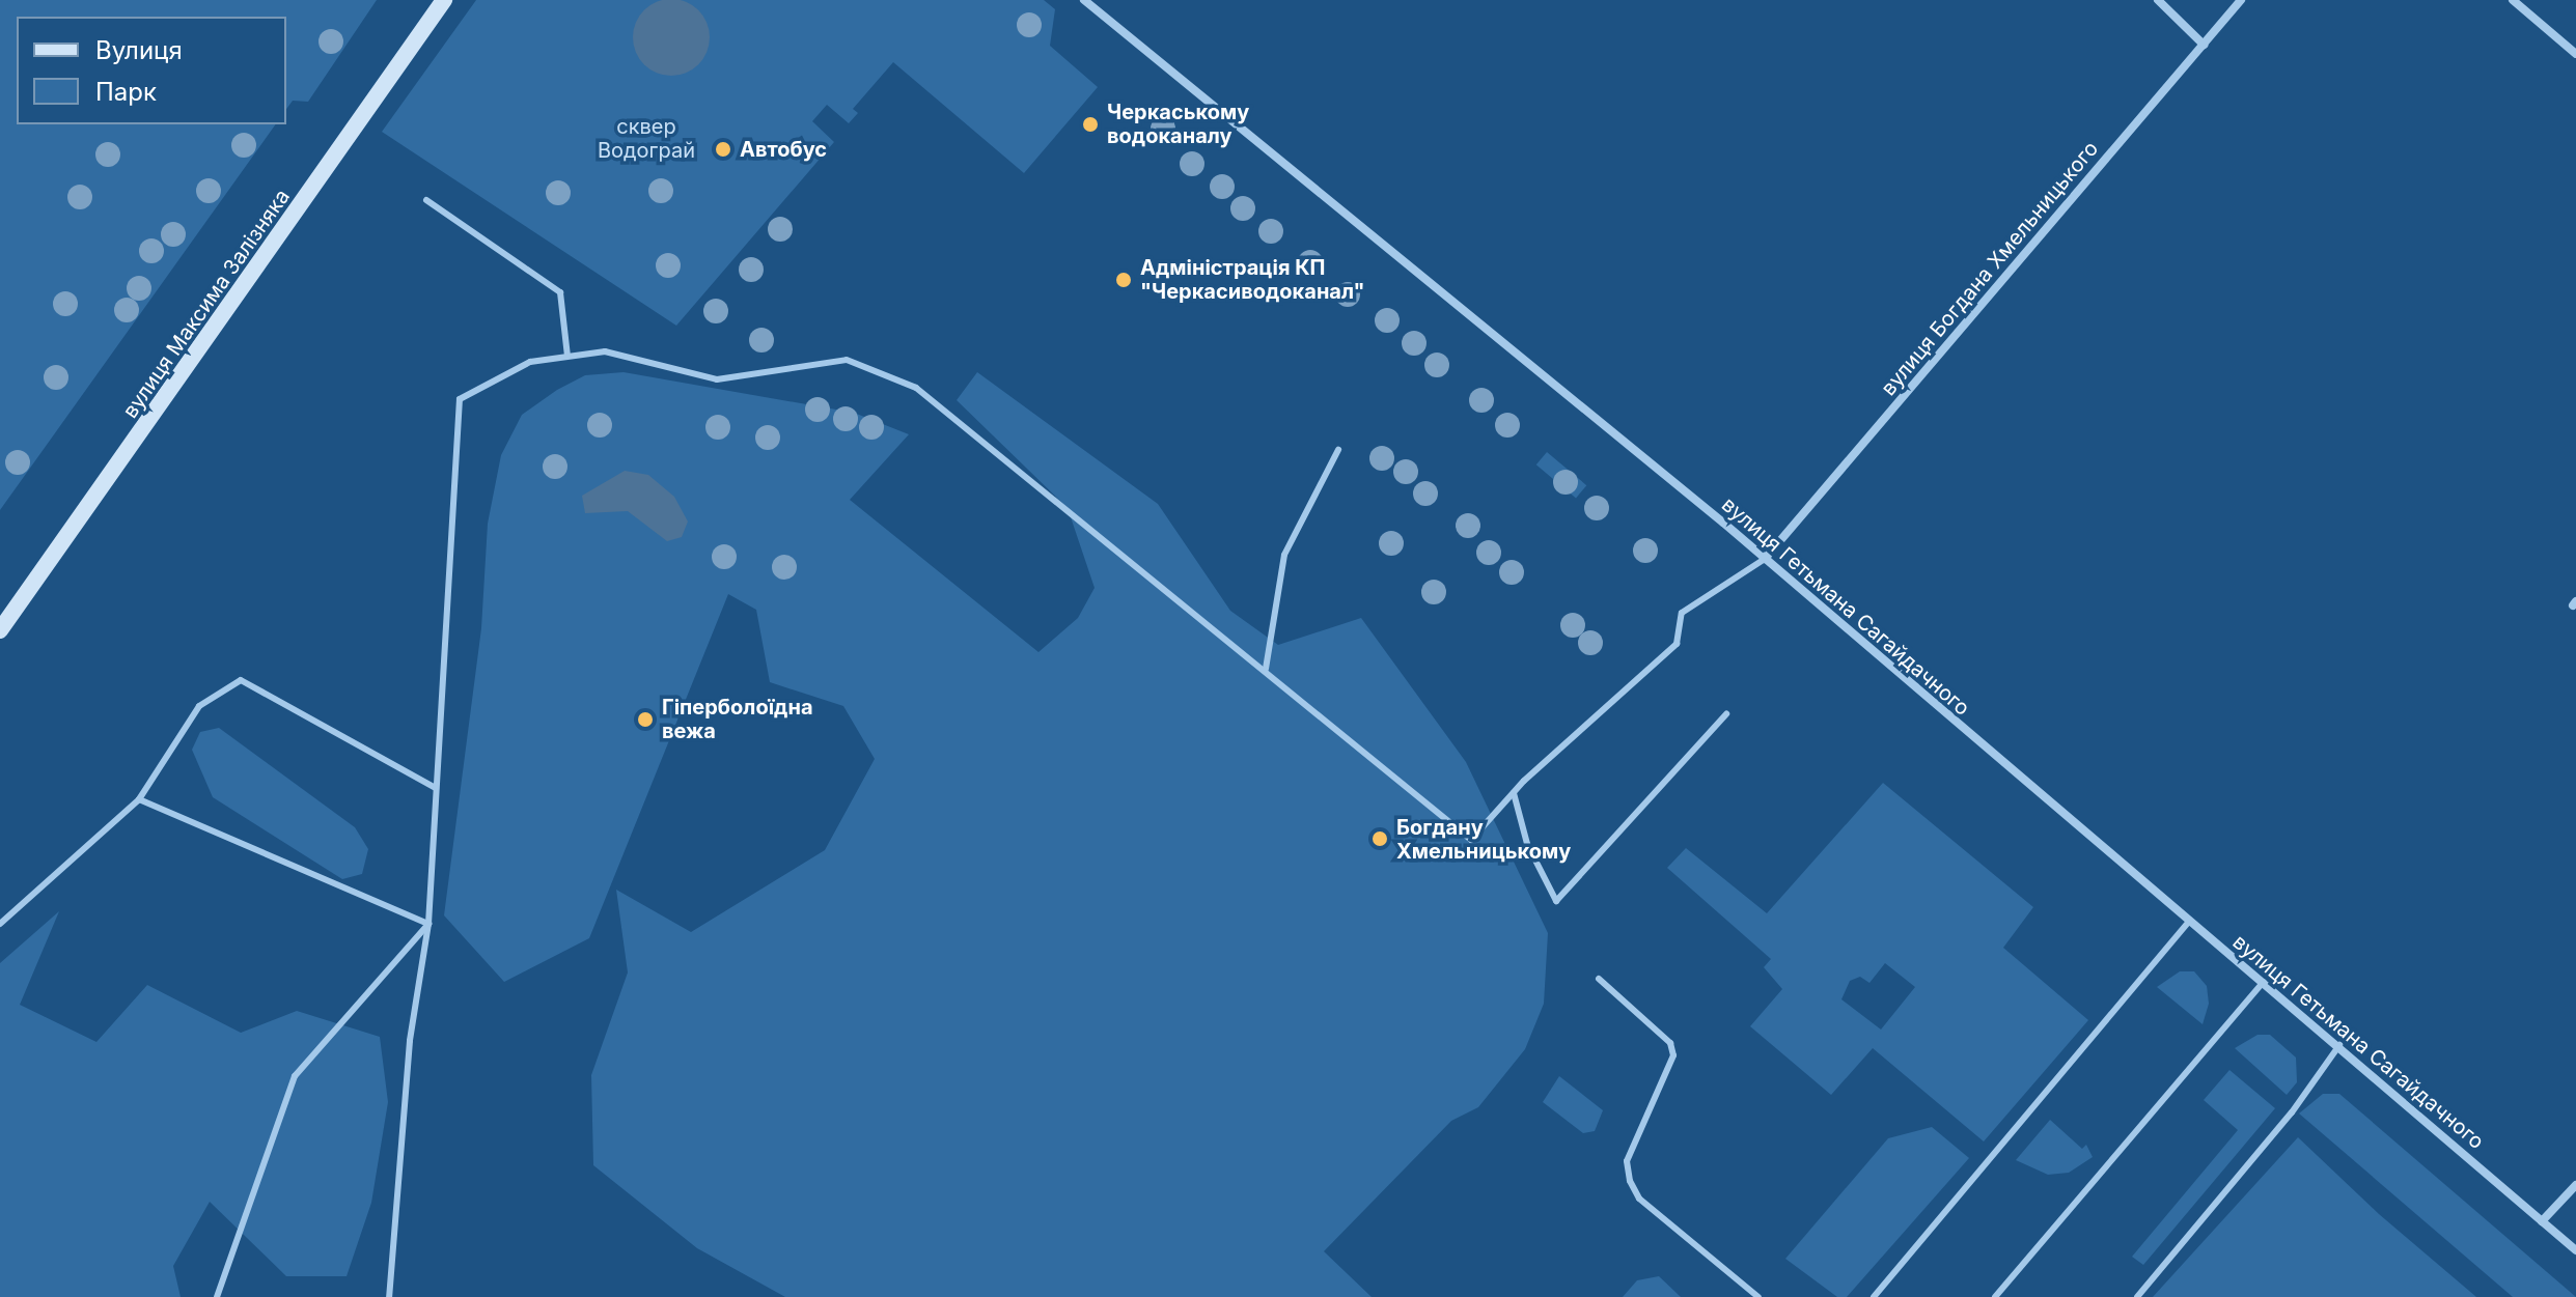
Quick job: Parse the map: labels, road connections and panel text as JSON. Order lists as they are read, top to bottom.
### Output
{
  "streets": {
    "main road": ["вулиця Максима Залізняка"],
    "street": ["вулиця Богдана Хмельницького", "вулиця Гетьмана Сагайдачного"]
  },
  "crossings": [
    ["вулиця Богдана Хмельницького", "вулиця Гетьмана Сагайдачного"]
  ],
  "parks": ["сквер Водограй"],
  "places": [
    "Черкаському водоканалу",
    "Автобус",
    "Адміністрація КП \"Черкасиводоканал\"",
    "Гіперболоїдна вежа",
    "Богдану Хмельницькому"
  ],
  "legend": ["Вулиця", "Парк"]
}
